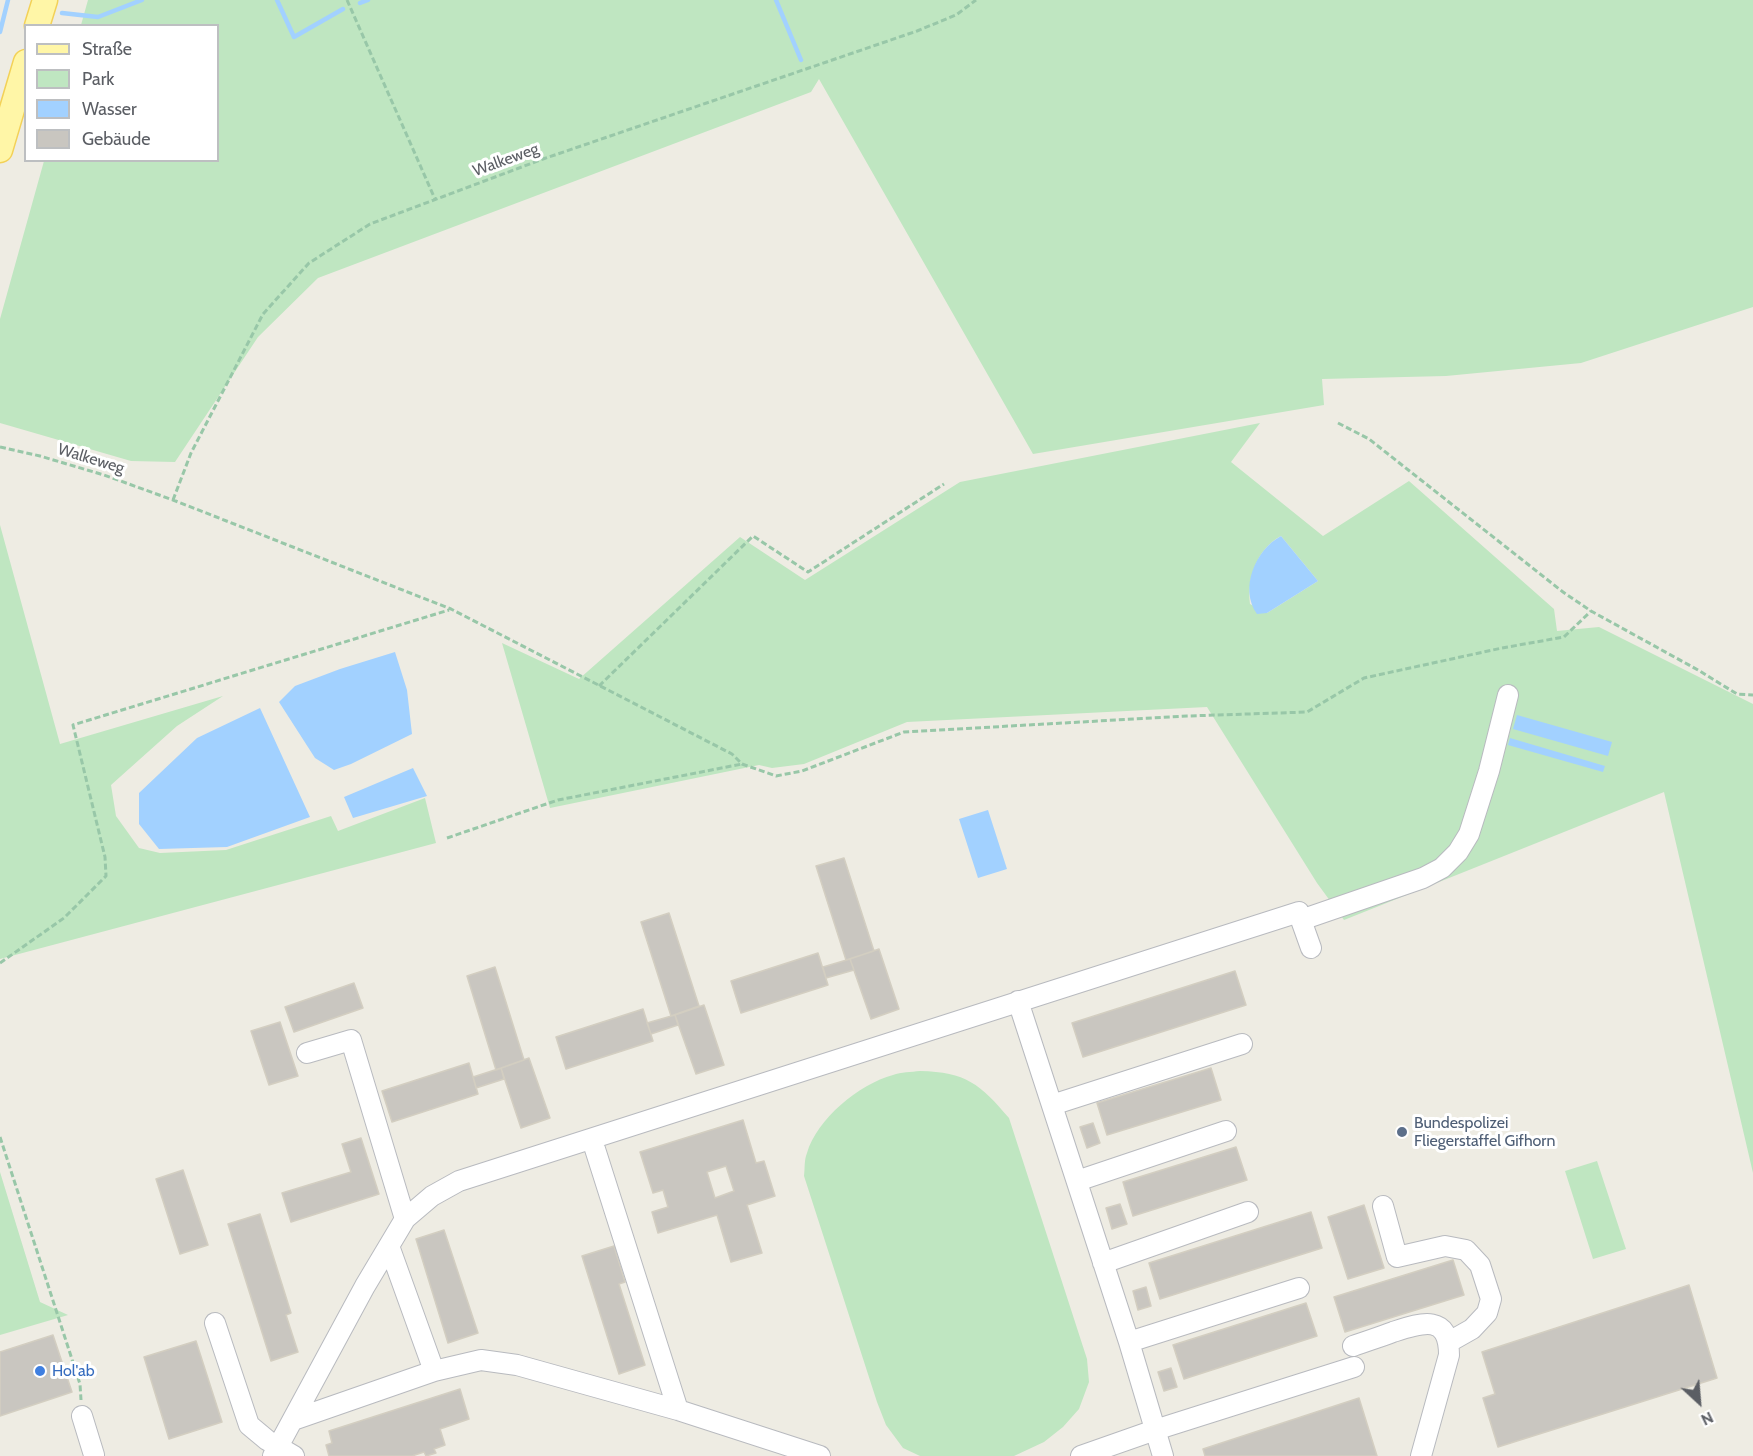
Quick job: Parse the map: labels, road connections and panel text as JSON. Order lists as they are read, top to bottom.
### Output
{
  "streets": {
    "path": ["Walkeweg"]
  },
  "places": ["Bundespolizei Fliegerstaffel Gifhorn", "Hol'ab"],
  "legend": [
    "Straße",
    "Park",
    "Wasser",
    "Gebäude"
  ],
  "north": "bottom right"
}
